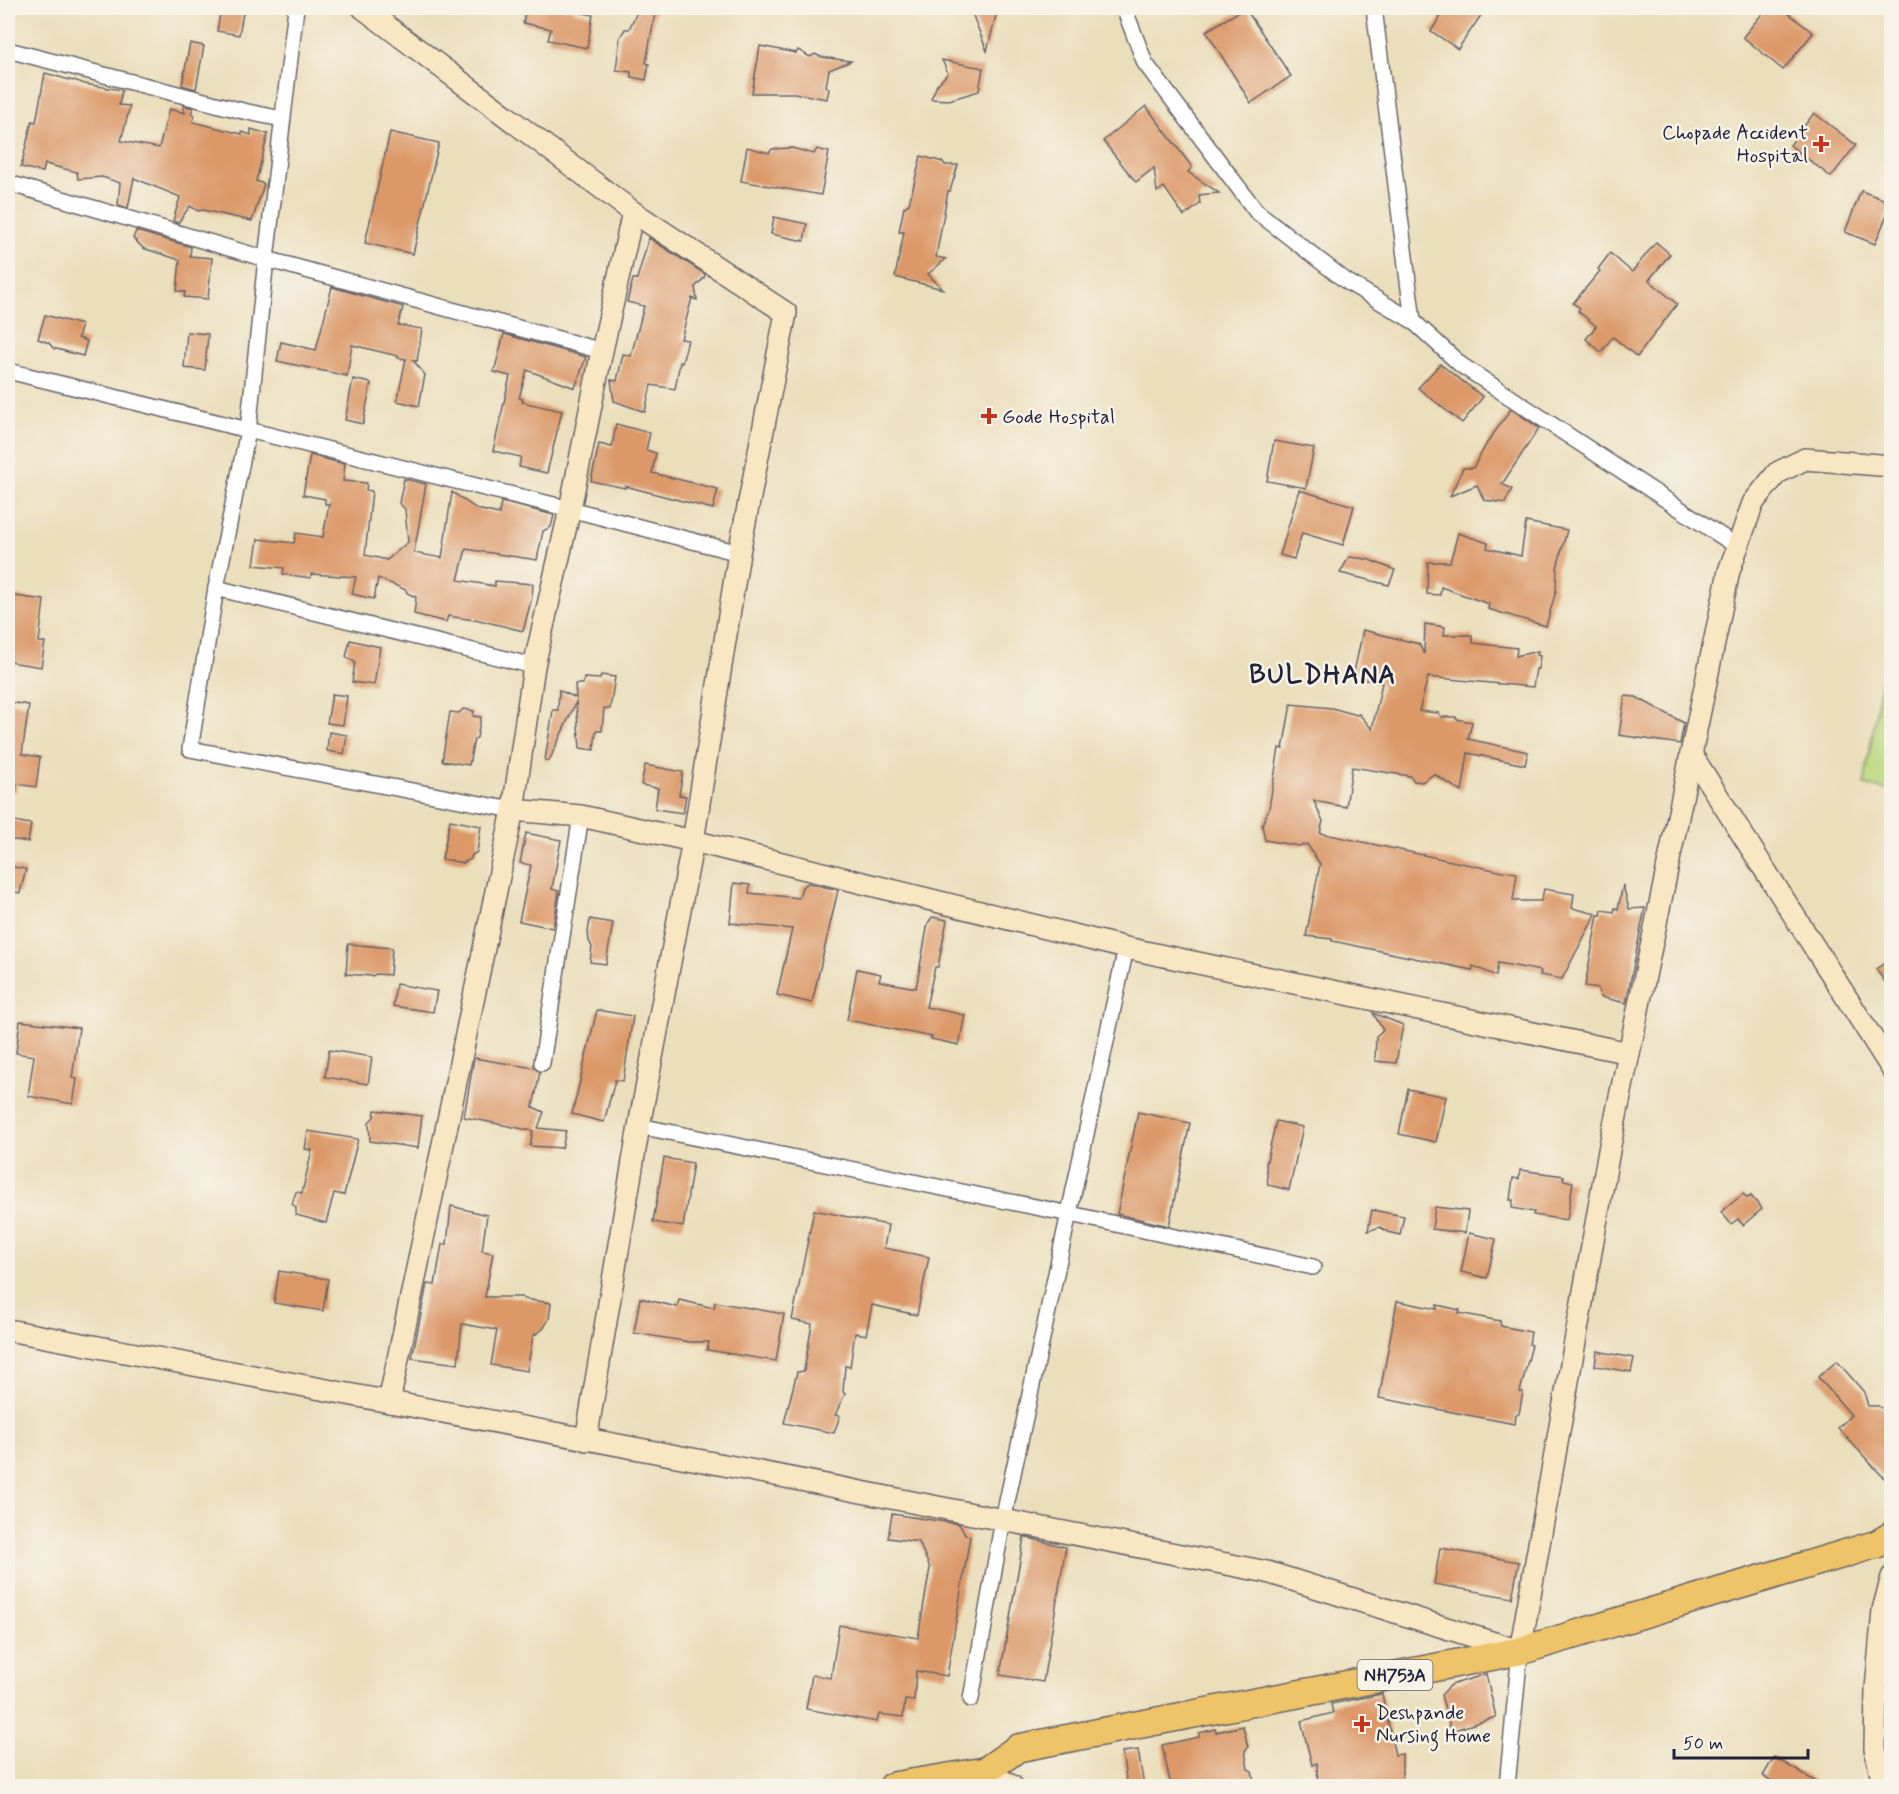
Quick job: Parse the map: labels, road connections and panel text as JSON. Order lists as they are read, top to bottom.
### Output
{
  "streets": {
    "highway": ["NH753A"]
  },
  "districts": ["BULDHANA"],
  "places": {
    "health": ["Chopade Accident Hospital", "Gode Hospital", "Deshpande Nursing Home"]
  },
  "scale_bar": "50 m"
}
